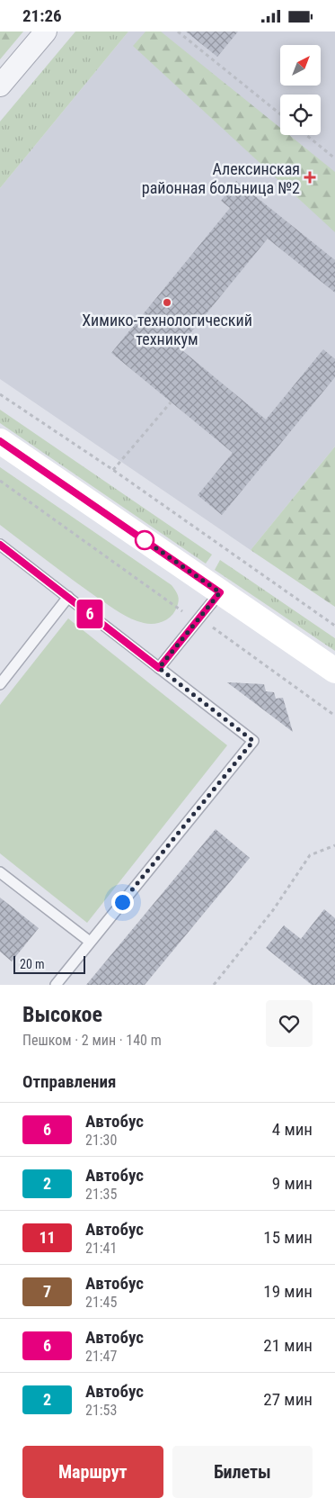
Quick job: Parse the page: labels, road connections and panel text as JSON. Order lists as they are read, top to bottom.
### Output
{
  "places": {
    "health": ["Алексинская районная больница №2"],
    "other": ["Химико-технологический техникум"]
  },
  "lines": ["bus line 6"],
  "scale_bar": "20 m",
  "north": "top right",
  "page": {
    "status": "21:26",
    "on_map": "6",
    "scale": "20 m",
    "heading": [
      ["Высокое", "Пешком · 2 мин · 140 m"],
      "Отправления"
    ],
    "list": [
      {
        "mark": "6",
        "name": "Автобус",
        "note": "21:30",
        "value": "4 мин"
      },
      {
        "mark": "2",
        "name": "Автобус",
        "note": "21:35",
        "value": "9 мин"
      },
      {
        "mark": "11",
        "name": "Автобус",
        "note": "21:41",
        "value": "15 мин"
      },
      {
        "mark": "7",
        "name": "Автобус",
        "note": "21:45",
        "value": "19 мин"
      },
      {
        "mark": "6",
        "name": "Автобус",
        "note": "21:47",
        "value": "21 мин"
      },
      {
        "mark": "2",
        "name": "Автобус",
        "note": "21:53",
        "value": "27 мин"
      }
    ],
    "buttons": ["Маршрут", "Билеты"]
  }
}
